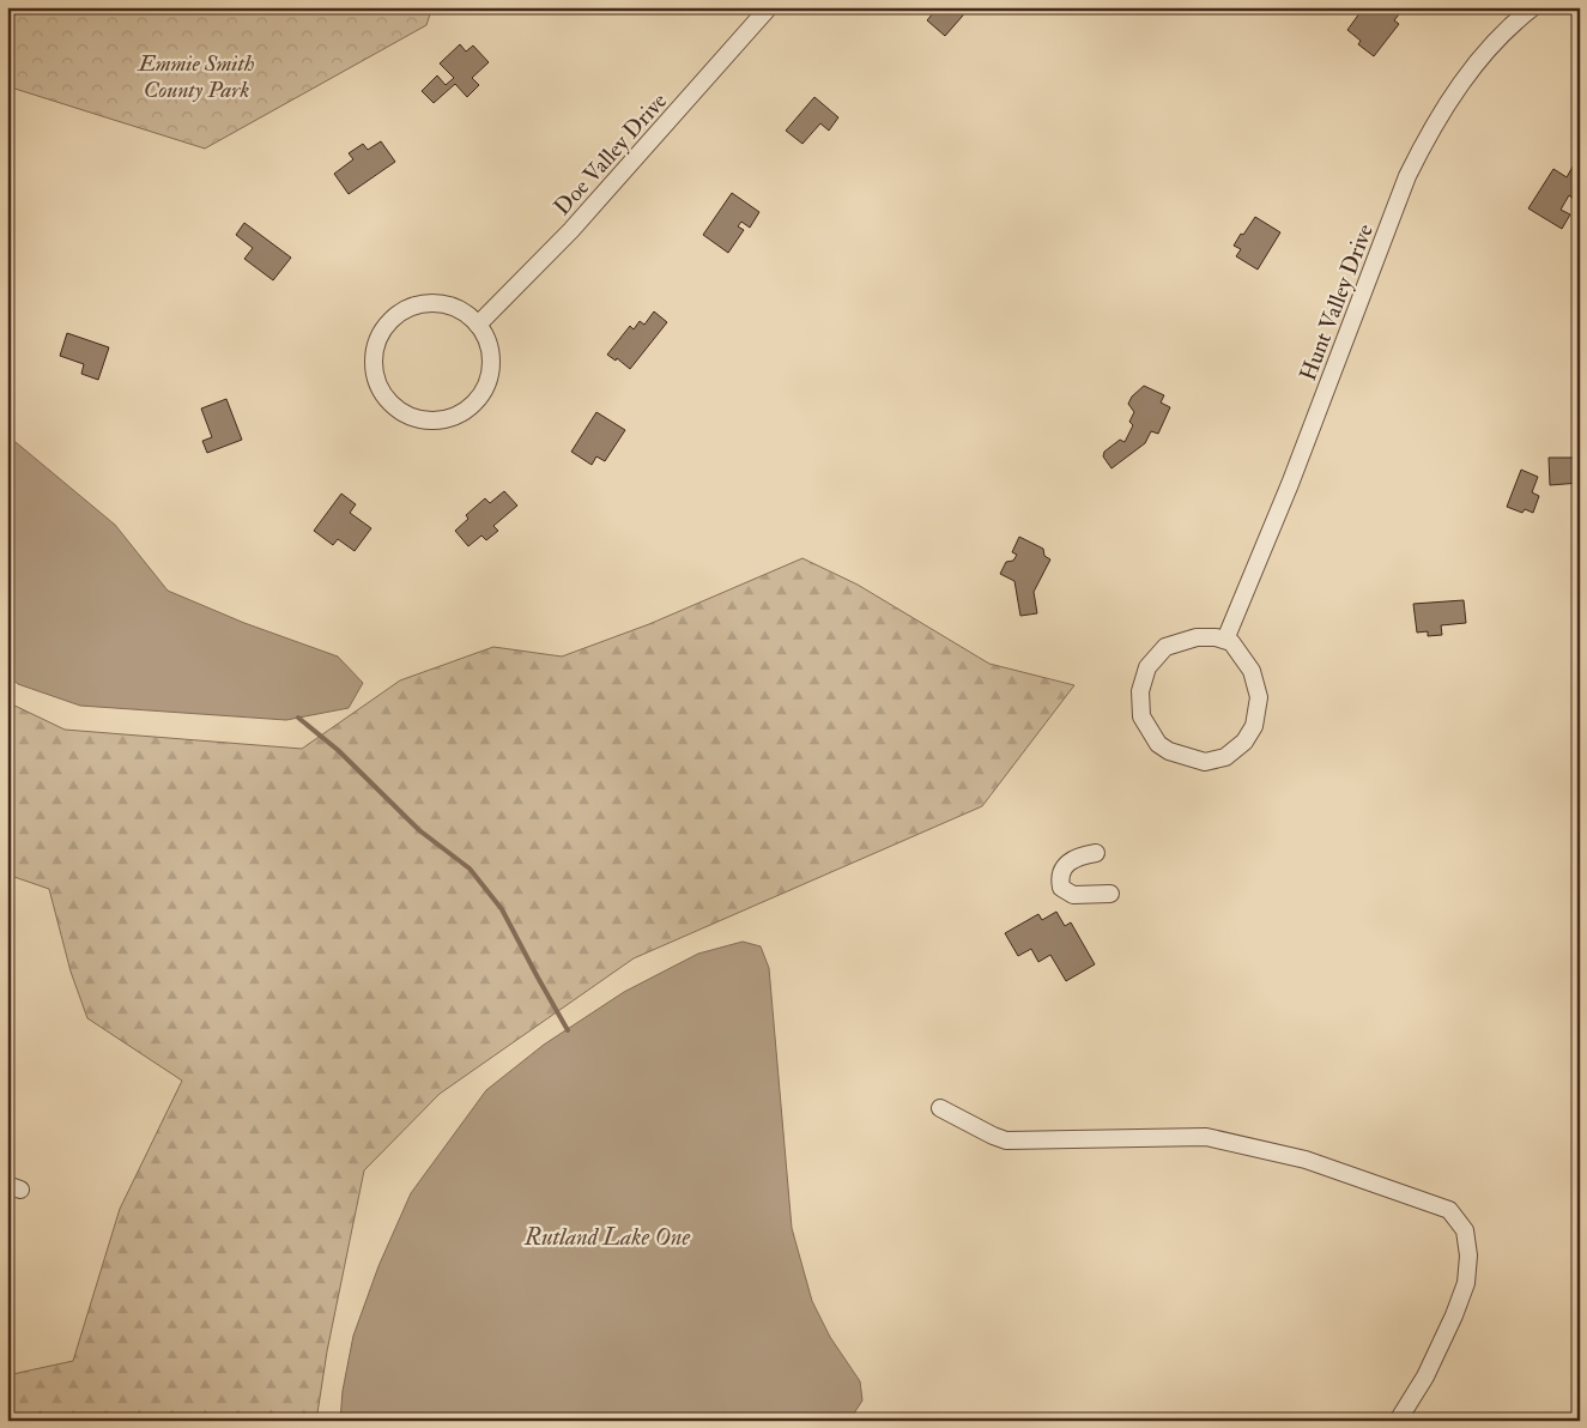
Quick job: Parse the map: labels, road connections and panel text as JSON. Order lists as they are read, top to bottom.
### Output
{
  "streets": {
    "street": ["Doe Valley Drive", "Hunt Valley Drive"]
  },
  "water": ["Rutland Lake One"],
  "parks": ["Emmie Smith County Park"]
}
